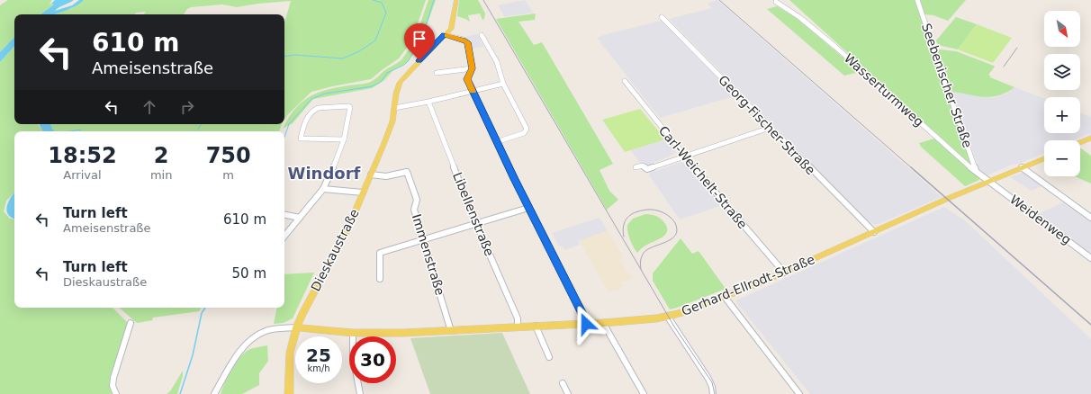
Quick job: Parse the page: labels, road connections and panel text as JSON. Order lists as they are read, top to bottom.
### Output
{
  "streets": {
    "main road": ["Dieskaustraße", "Gerhard-Ellrodt-Straße"],
    "street": [
      "Seebenischer Straße",
      "Wasserturmweg",
      "Georg-Fischer-Straße",
      "Carl-Weichelt-Straße",
      "Libellenstraße",
      "Weidenweg",
      "Immenstraße"
    ]
  },
  "crossings": [
    ["Seebenischer Straße", "Wasserturmweg"],
    ["Wasserturmweg", "Weidenweg"],
    ["Wasserturmweg", "Gerhard-Ellrodt-Straße"],
    ["Georg-Fischer-Straße", "Gerhard-Ellrodt-Straße"],
    ["Carl-Weichelt-Straße", "Gerhard-Ellrodt-Straße"],
    ["Libellenstraße", "Gerhard-Ellrodt-Straße"],
    ["Weidenweg", "Gerhard-Ellrodt-Straße"],
    ["Dieskaustraße", "Immenstraße"],
    ["Dieskaustraße", "Gerhard-Ellrodt-Straße"],
    ["Immenstraße", "Gerhard-Ellrodt-Straße"]
  ],
  "districts": ["Windorf"],
  "north": "bottom right",
  "page": {
    "map_buttons": ["+", "−"],
    "turn": ["610 m", "Ameisenstraße"],
    "eta": [
      "18:52",
      "Arrival",
      "2",
      "min",
      "750",
      "m"
    ],
    "list": [
      {
        "name": "Turn left",
        "note": "Ameisenstraße",
        "value": "610 m"
      },
      {
        "name": "Turn left",
        "note": "Dieskaustraße",
        "value": "50 m"
      }
    ],
    "speed": "25 km/h",
    "limit": "30"
  }
}
